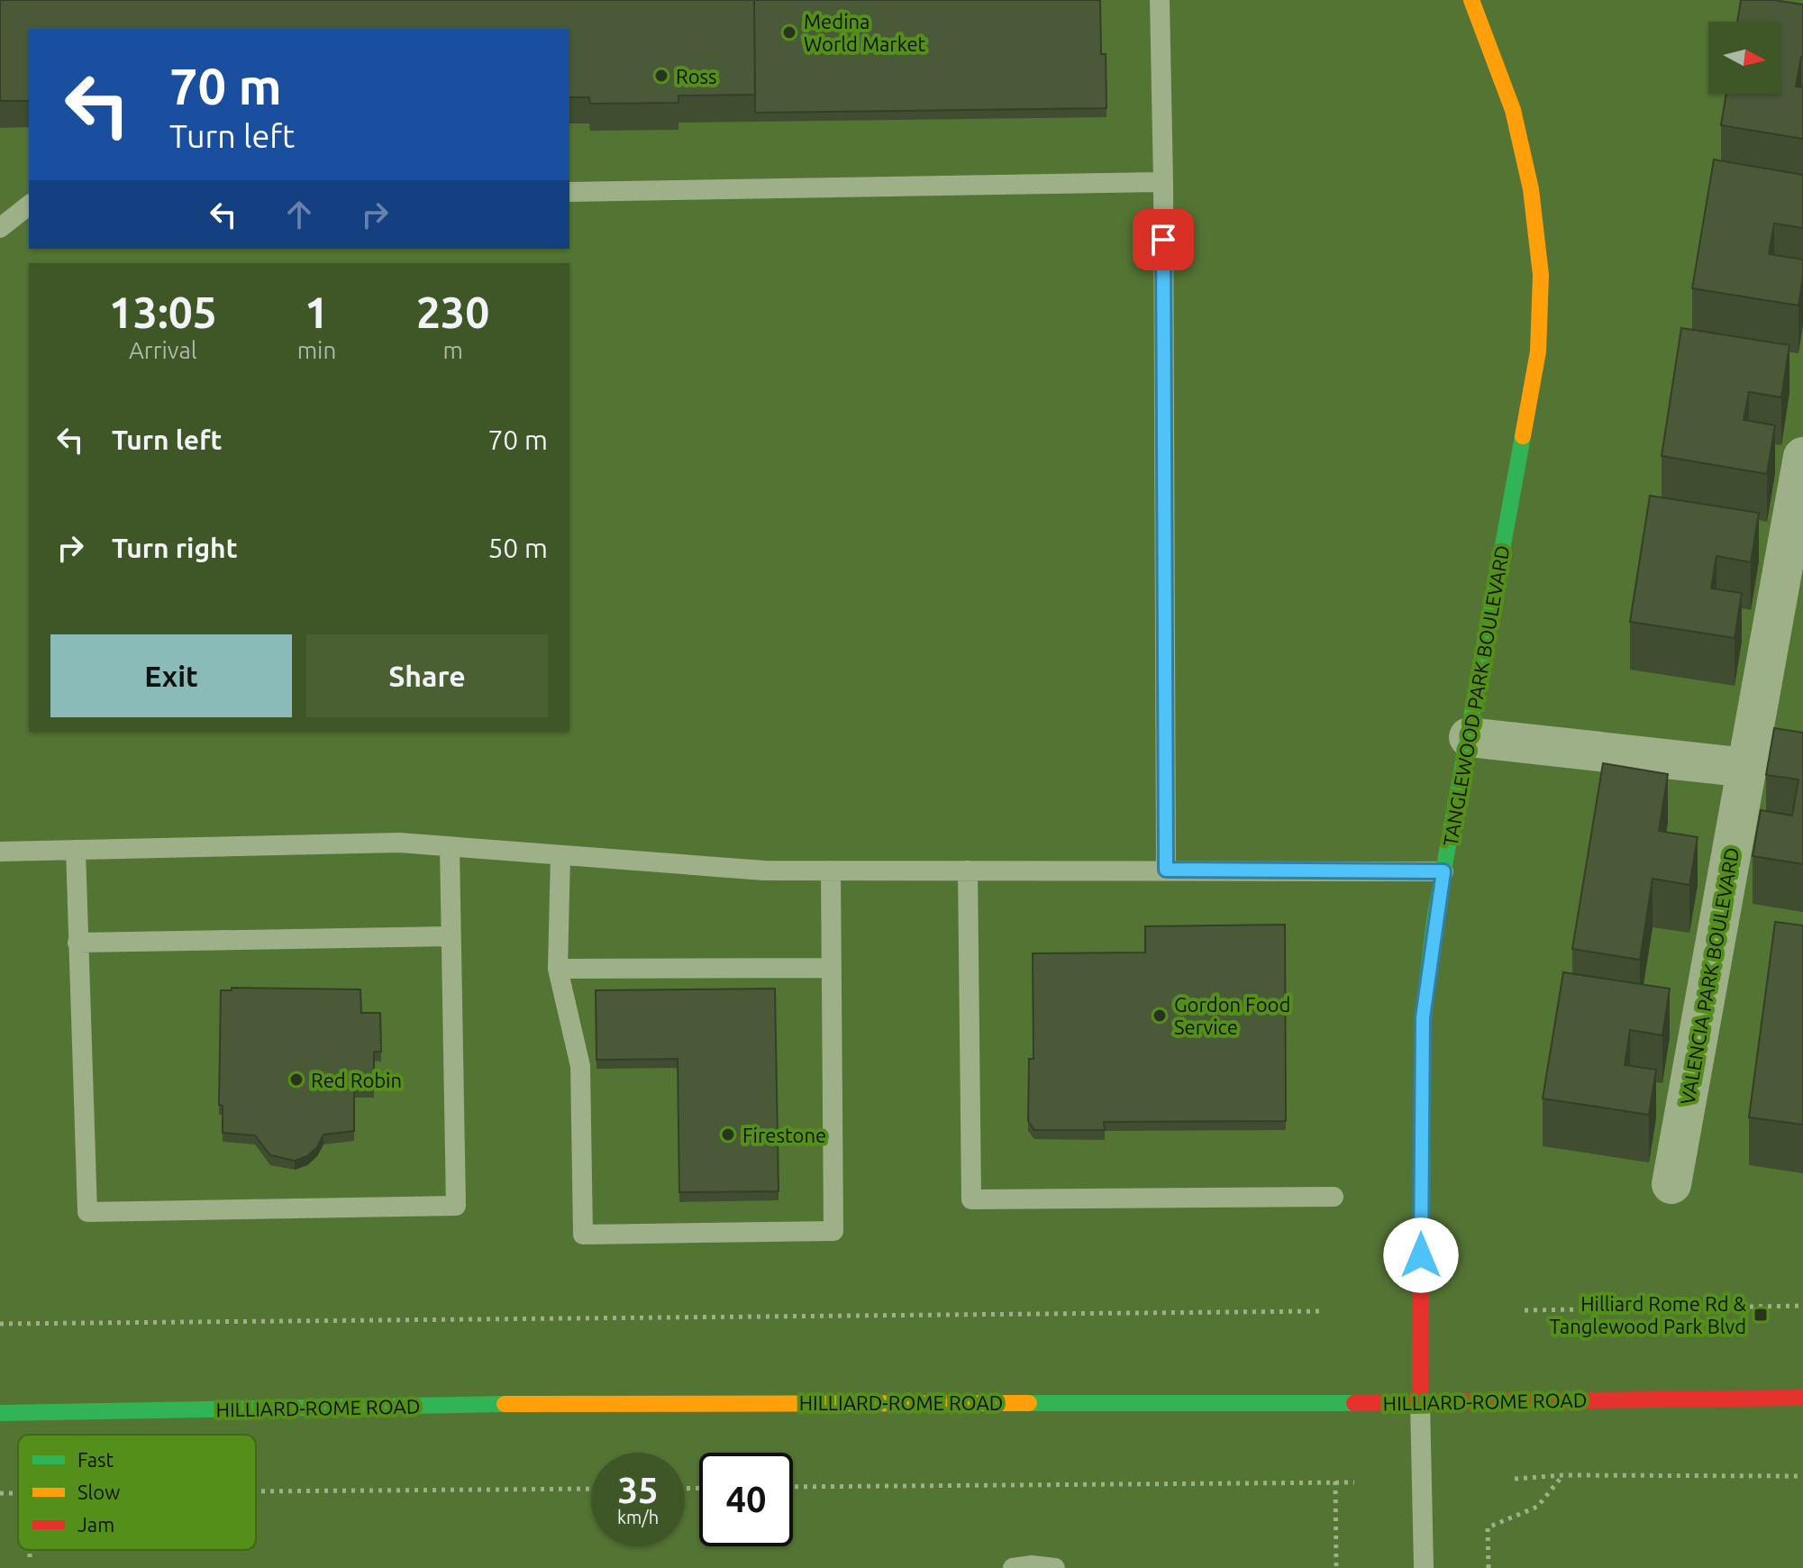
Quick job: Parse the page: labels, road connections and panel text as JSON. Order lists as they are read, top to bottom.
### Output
{
  "streets": {
    "main road": ["TANGLEWOOD PARK BOULEVARD", "HILLIARD-ROME ROAD"],
    "street": ["VALENCIA PARK BOULEVARD"]
  },
  "crossings": [
    ["TANGLEWOOD PARK BOULEVARD", "HILLIARD-ROME ROAD"]
  ],
  "places": {
    "other": [
      "Medina World Market",
      "Ross",
      "Gordon Food Service",
      "Red Robin",
      "Firestone"
    ],
    "transit": ["Hilliard Rome Rd & Tanglewood Park Blvd"]
  },
  "legend": ["Fast", "Slow", "Jam"],
  "north": "right",
  "page": {
    "turn": ["70 m", "Turn left"],
    "eta": [
      "13:05",
      "Arrival",
      "1",
      "min",
      "230",
      "m"
    ],
    "list": [
      {
        "name": "Turn left",
        "value": "70 m"
      },
      {
        "name": "Turn right",
        "value": "50 m"
      }
    ],
    "buttons": ["Exit", "Share"],
    "speed": "35 km/h",
    "limit": "40"
  }
}
